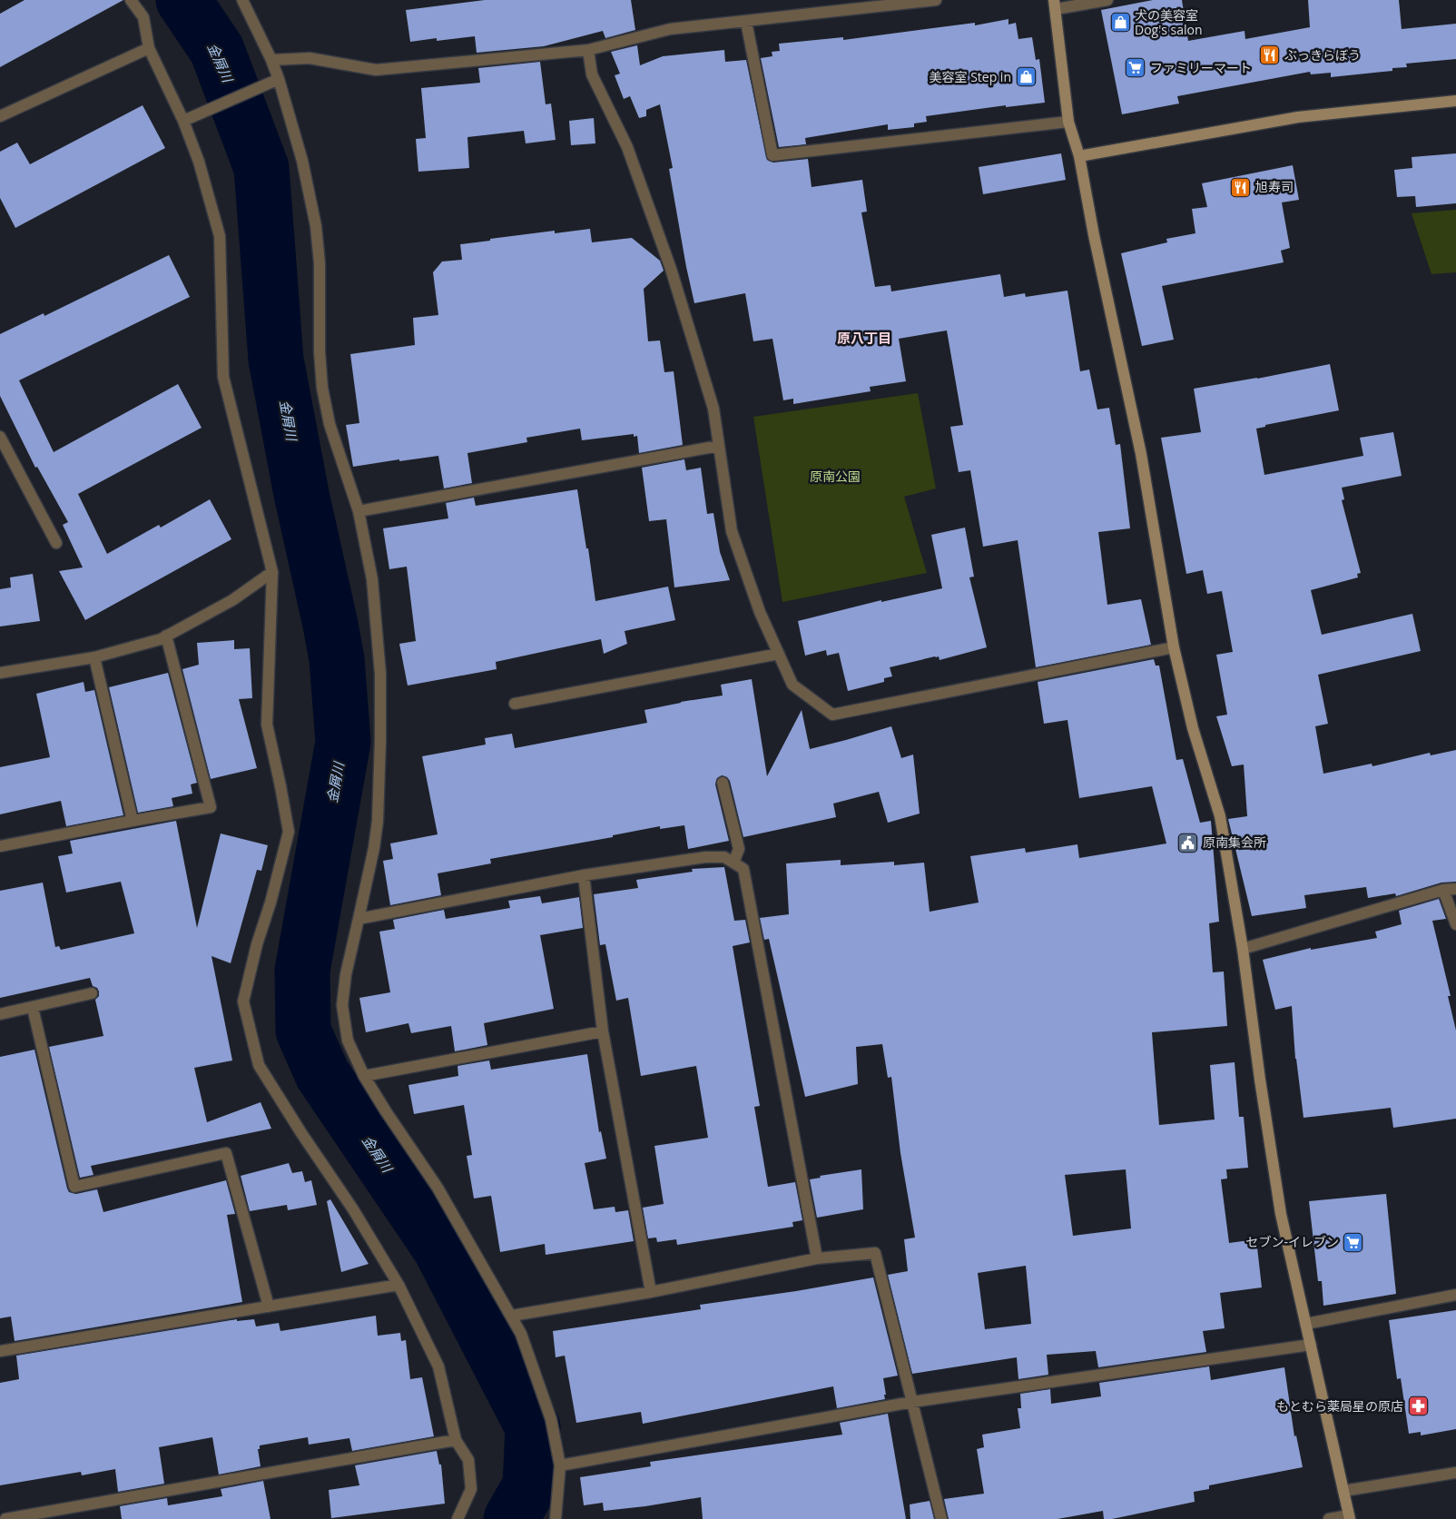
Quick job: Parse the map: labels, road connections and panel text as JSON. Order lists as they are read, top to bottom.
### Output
{
  "districts": ["原八丁目"],
  "water": ["金屑川"],
  "parks": ["原南公園"],
  "places": {
    "shop": ["犬の美容室 Dog's salon", "美容室 Step in"],
    "restaurant": ["ぶっきらぼう", "旭寿司"],
    "supermarket": ["ファミリーマート", "セブン-イレブン"],
    "public building": ["原南集会所"],
    "pharmacy": ["もとむら薬局星の原店"]
  }
}
